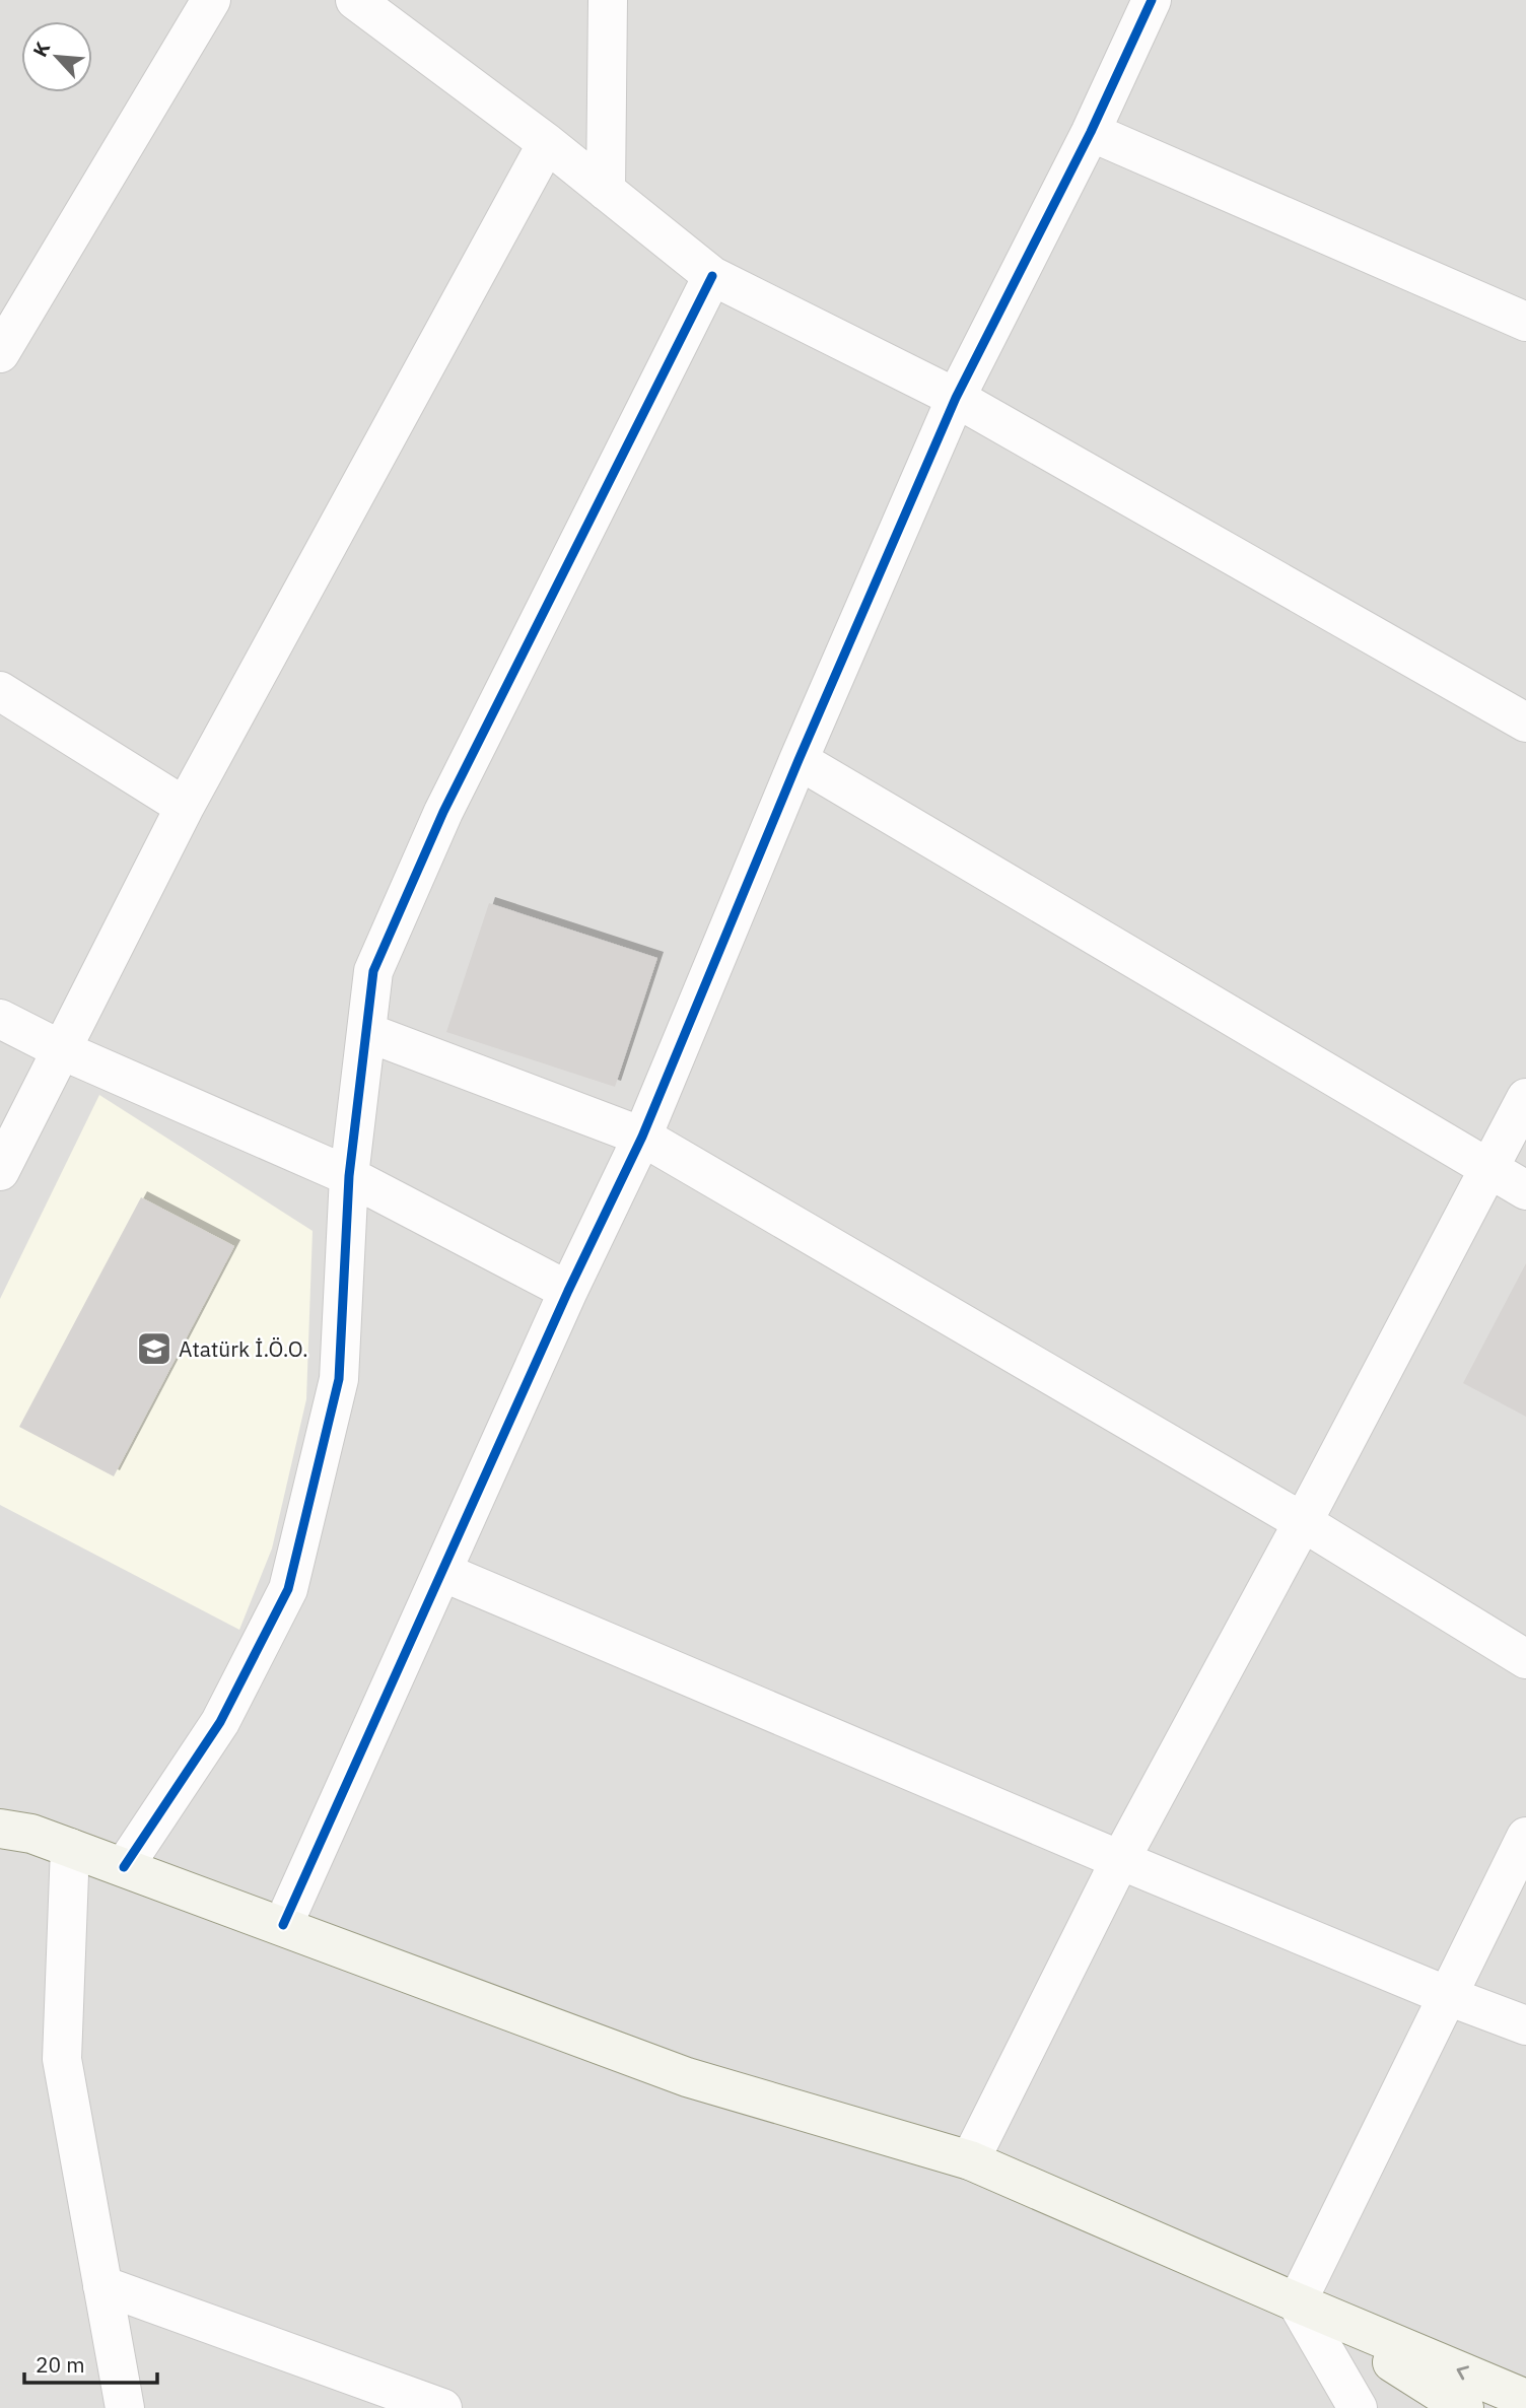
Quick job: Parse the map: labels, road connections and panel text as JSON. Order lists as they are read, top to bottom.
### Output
{
  "places": {
    "school or university": ["Atatürk İ.Ö.O."]
  },
  "scale_bar": "20 m",
  "north": "top left"
}
